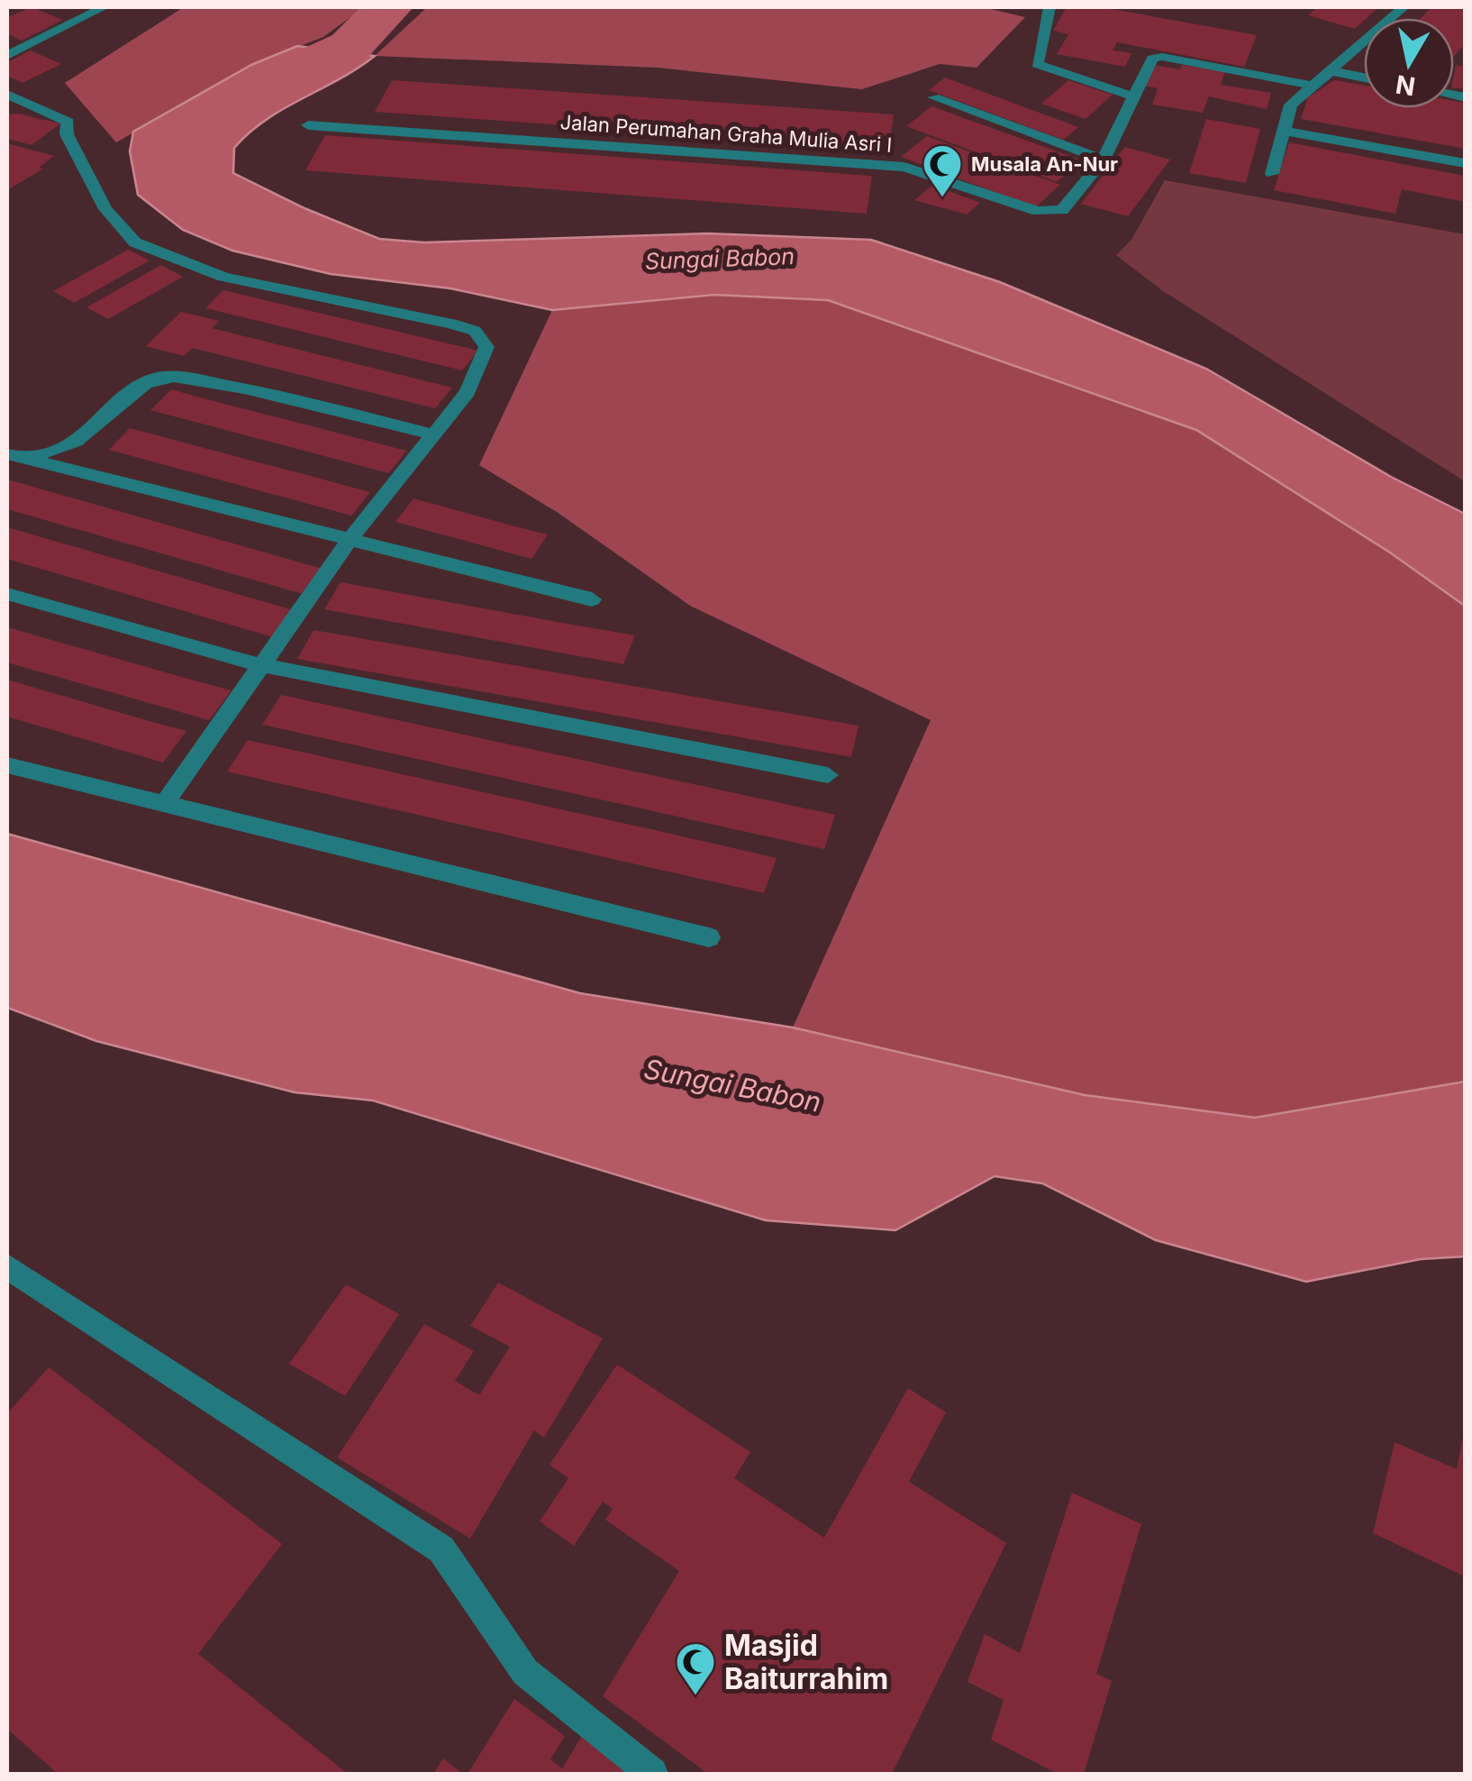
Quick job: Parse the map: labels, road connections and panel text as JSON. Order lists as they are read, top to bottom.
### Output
{
  "streets": {
    "street": ["Jalan Perumahan Graha Mulia Asri I"]
  },
  "water": ["Sungai Babon"],
  "places": {
    "mosque": ["Musala An-Nur", "Masjid Baiturrahim"]
  },
  "north": "bottom"
}
